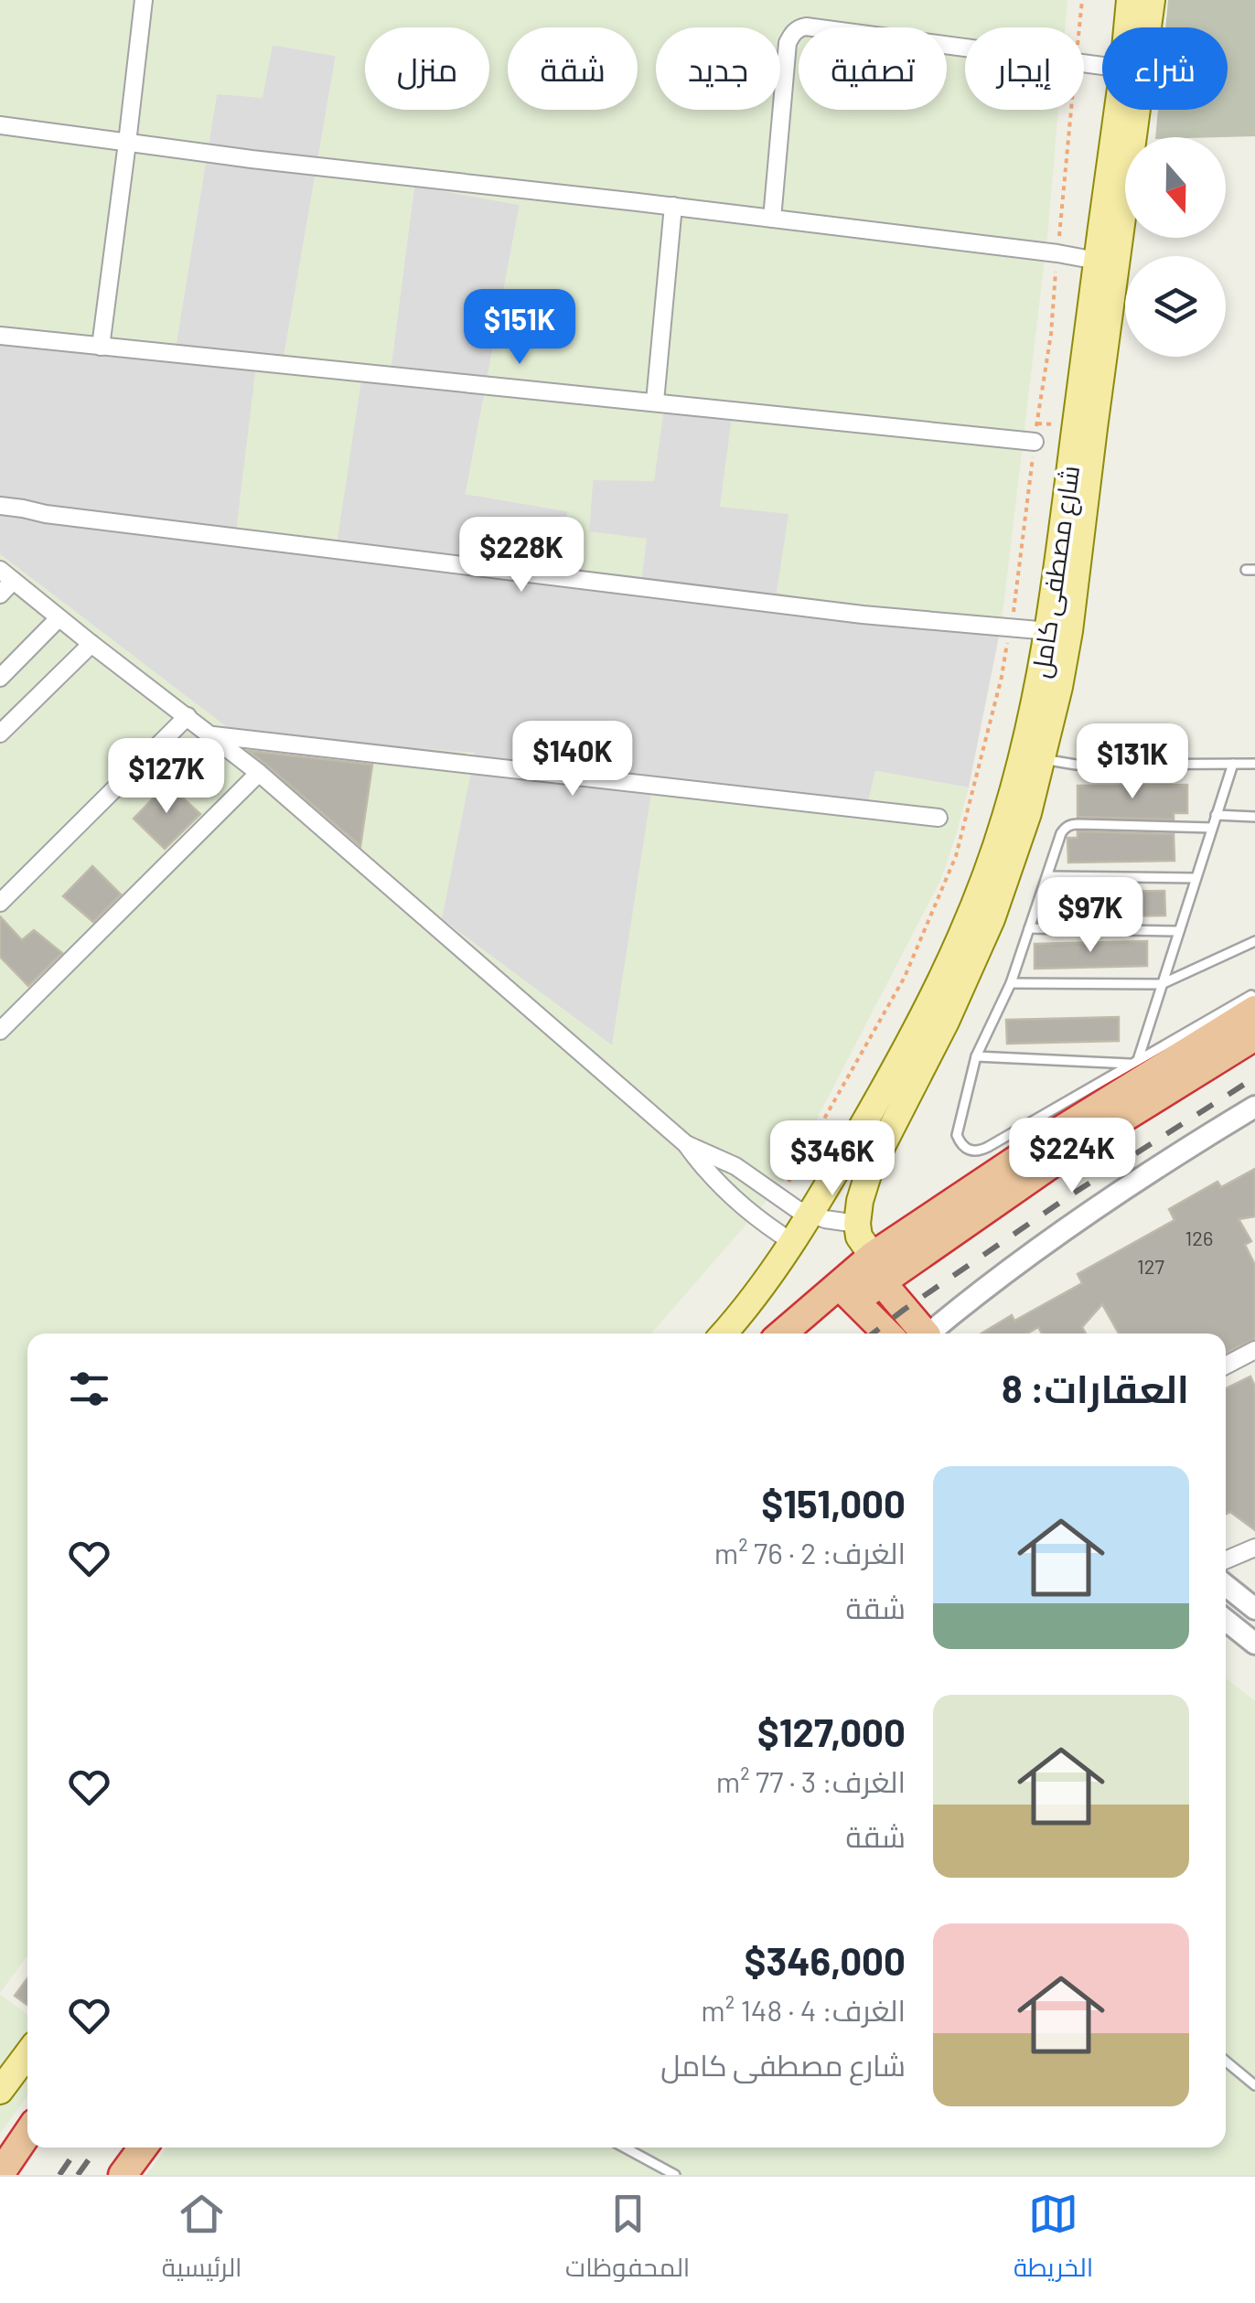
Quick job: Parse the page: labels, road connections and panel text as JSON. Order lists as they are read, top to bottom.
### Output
{
  "streets": {
    "main road": ["شارع مصطفى كامل"]
  },
  "house_numbers": ["126", "127"],
  "north": "bottom",
  "page": {
    "chip": [
      "شراء",
      "إيجار",
      "تصفية",
      "جديد",
      "شقة",
      "منزل"
    ],
    "price": [
      "$151K",
      "$228K",
      "$140K",
      "$131K",
      "$127K",
      "$97K",
      "$224K",
      "$346K"
    ],
    "heading": "العقارات: 8",
    "list": [
      {
        "name": "$151,000",
        "note": "الغرف: 2 · 76 m² · شقة"
      },
      {
        "name": "$127,000",
        "note": "الغرف: 3 · 77 m² · شقة"
      },
      {
        "name": "$346,000",
        "note": "الغرف: 4 · 148 m² · شارع مصطفى كامل"
      }
    ],
    "tabs": ["الخريطة", "المحفوظات", "الرئيسية"]
  }
}
